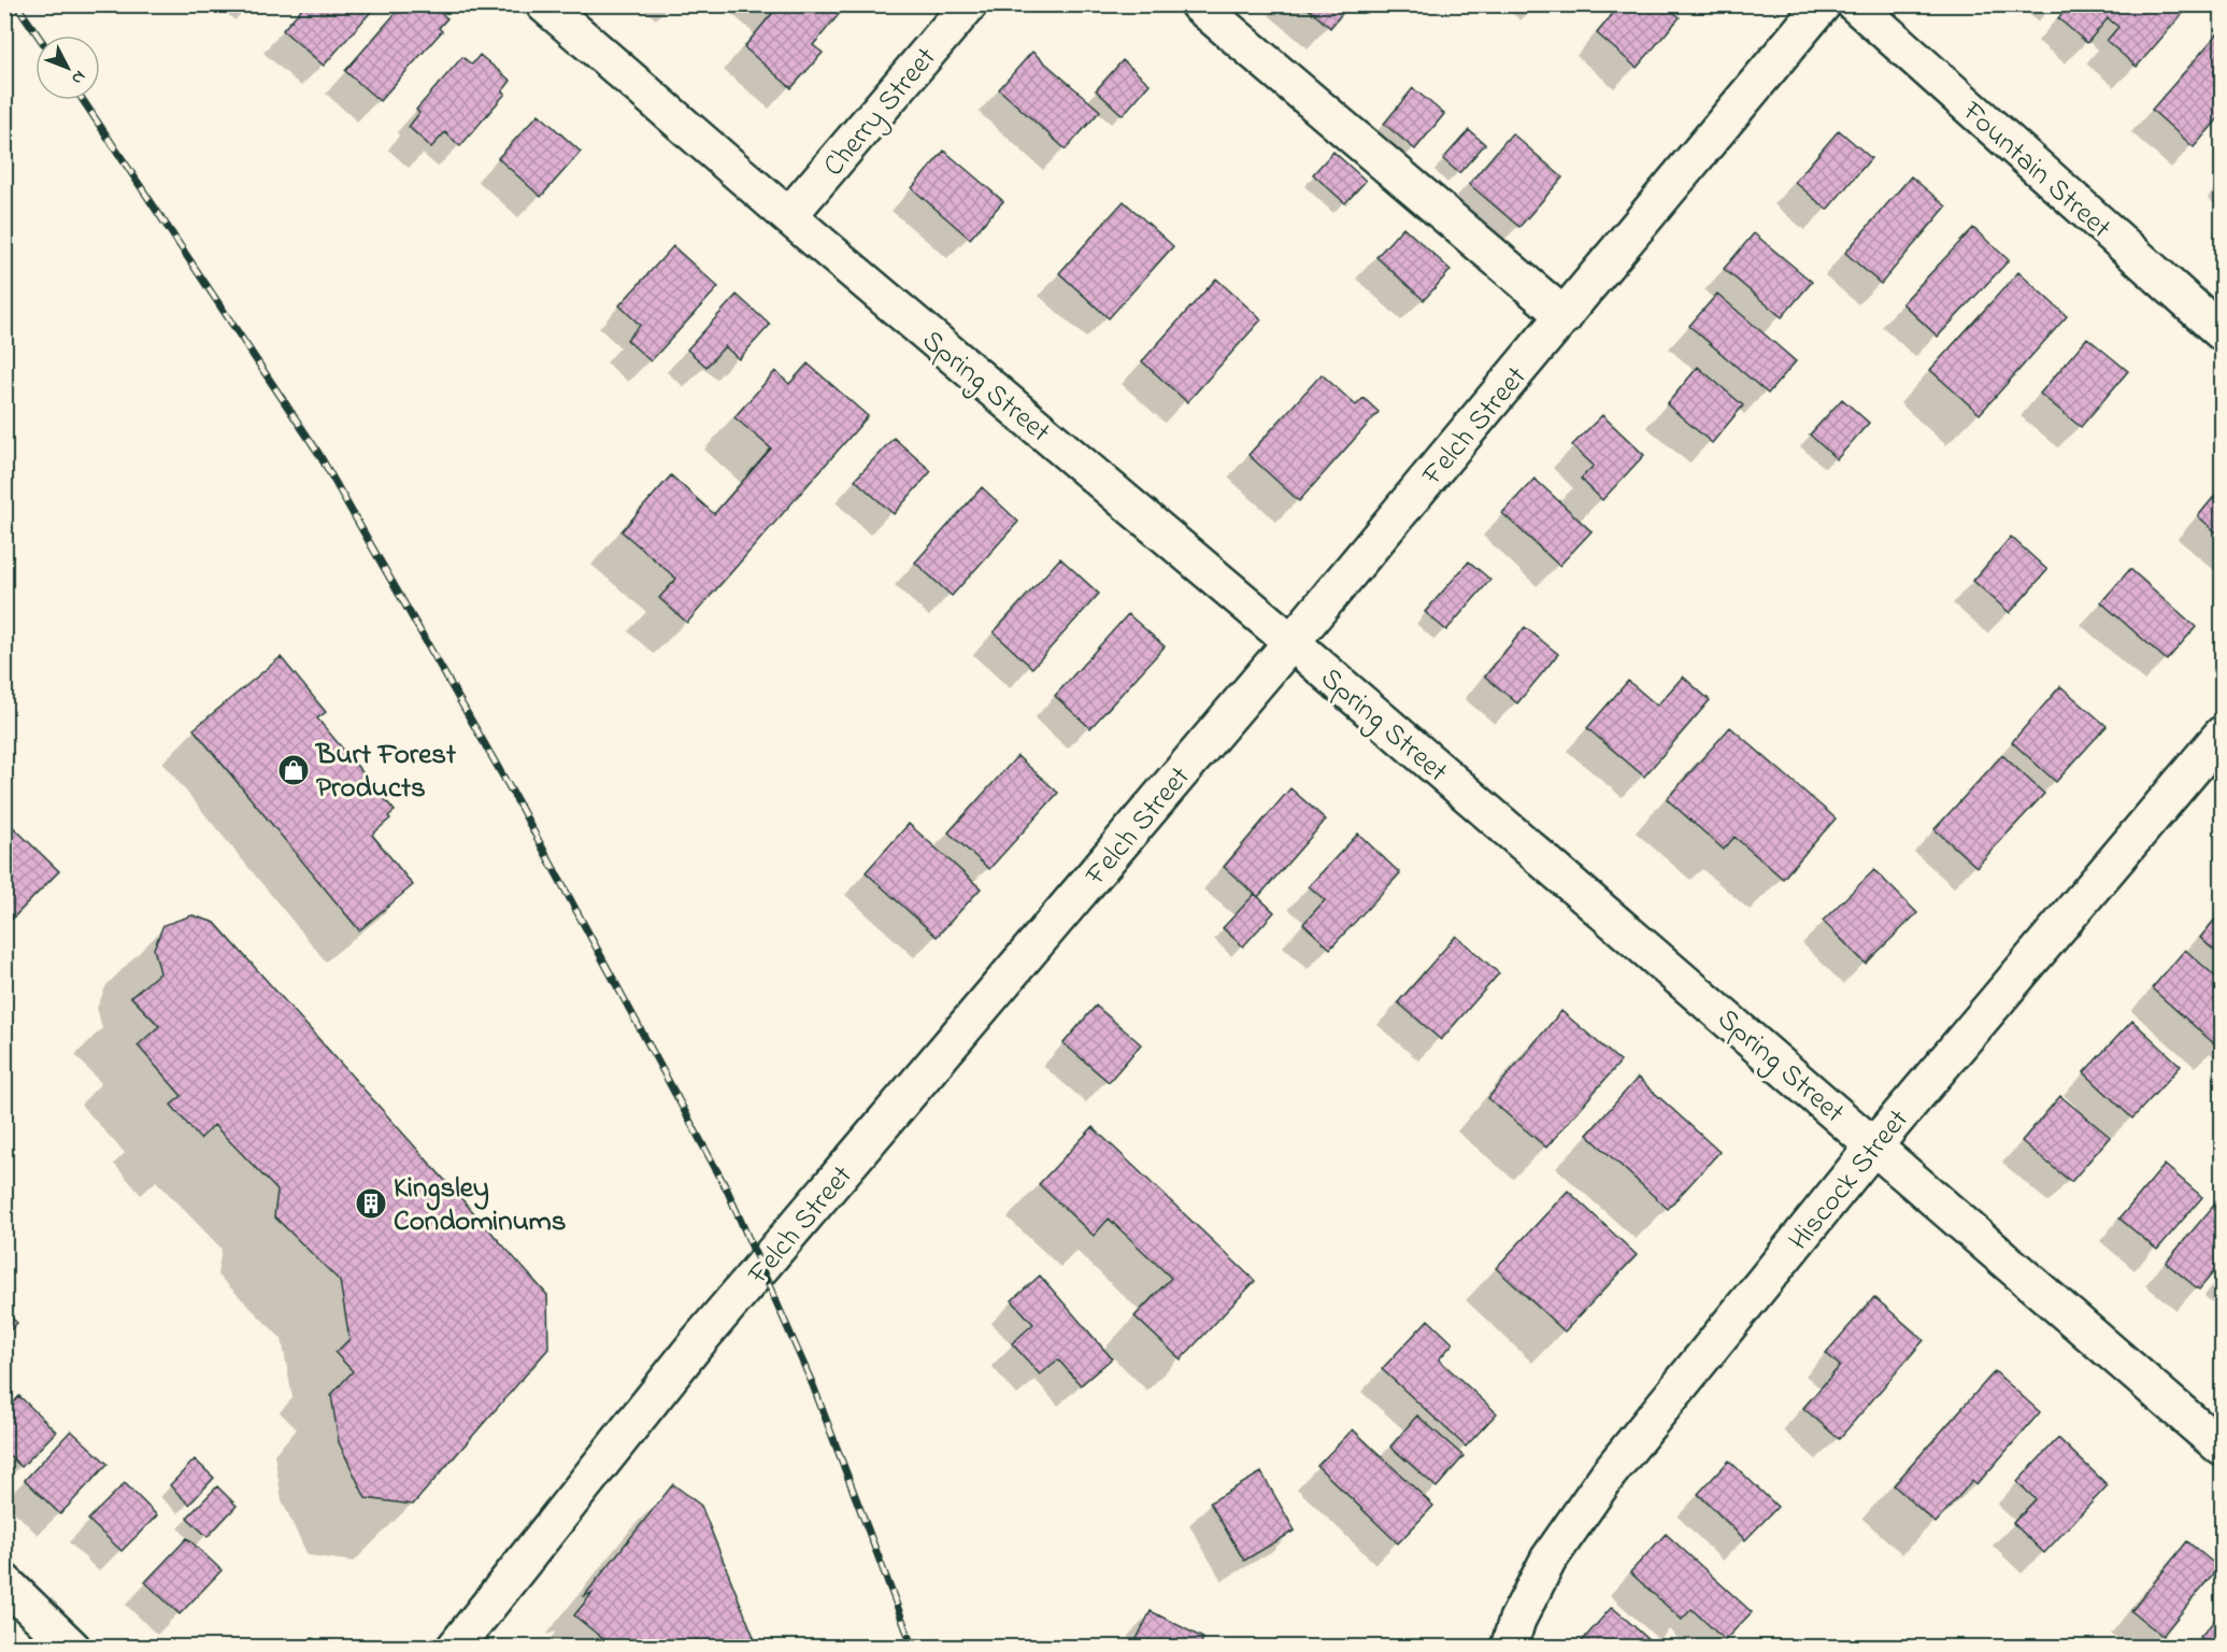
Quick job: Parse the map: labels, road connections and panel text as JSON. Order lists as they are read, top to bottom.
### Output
{
  "streets": {
    "street": [
      "Cherry Street",
      "Fountain Street",
      "Spring Street",
      "Felch Street",
      "Hiscock Street"
    ]
  },
  "crossings": [
    ["Cherry Street", "Spring Street"],
    ["Spring Street", "Felch Street"],
    ["Spring Street", "Hiscock Street"]
  ],
  "places": {
    "shop": ["Burt Forest Products"],
    "building": ["Kingsley Condominums"]
  },
  "north": "bottom right"
}
